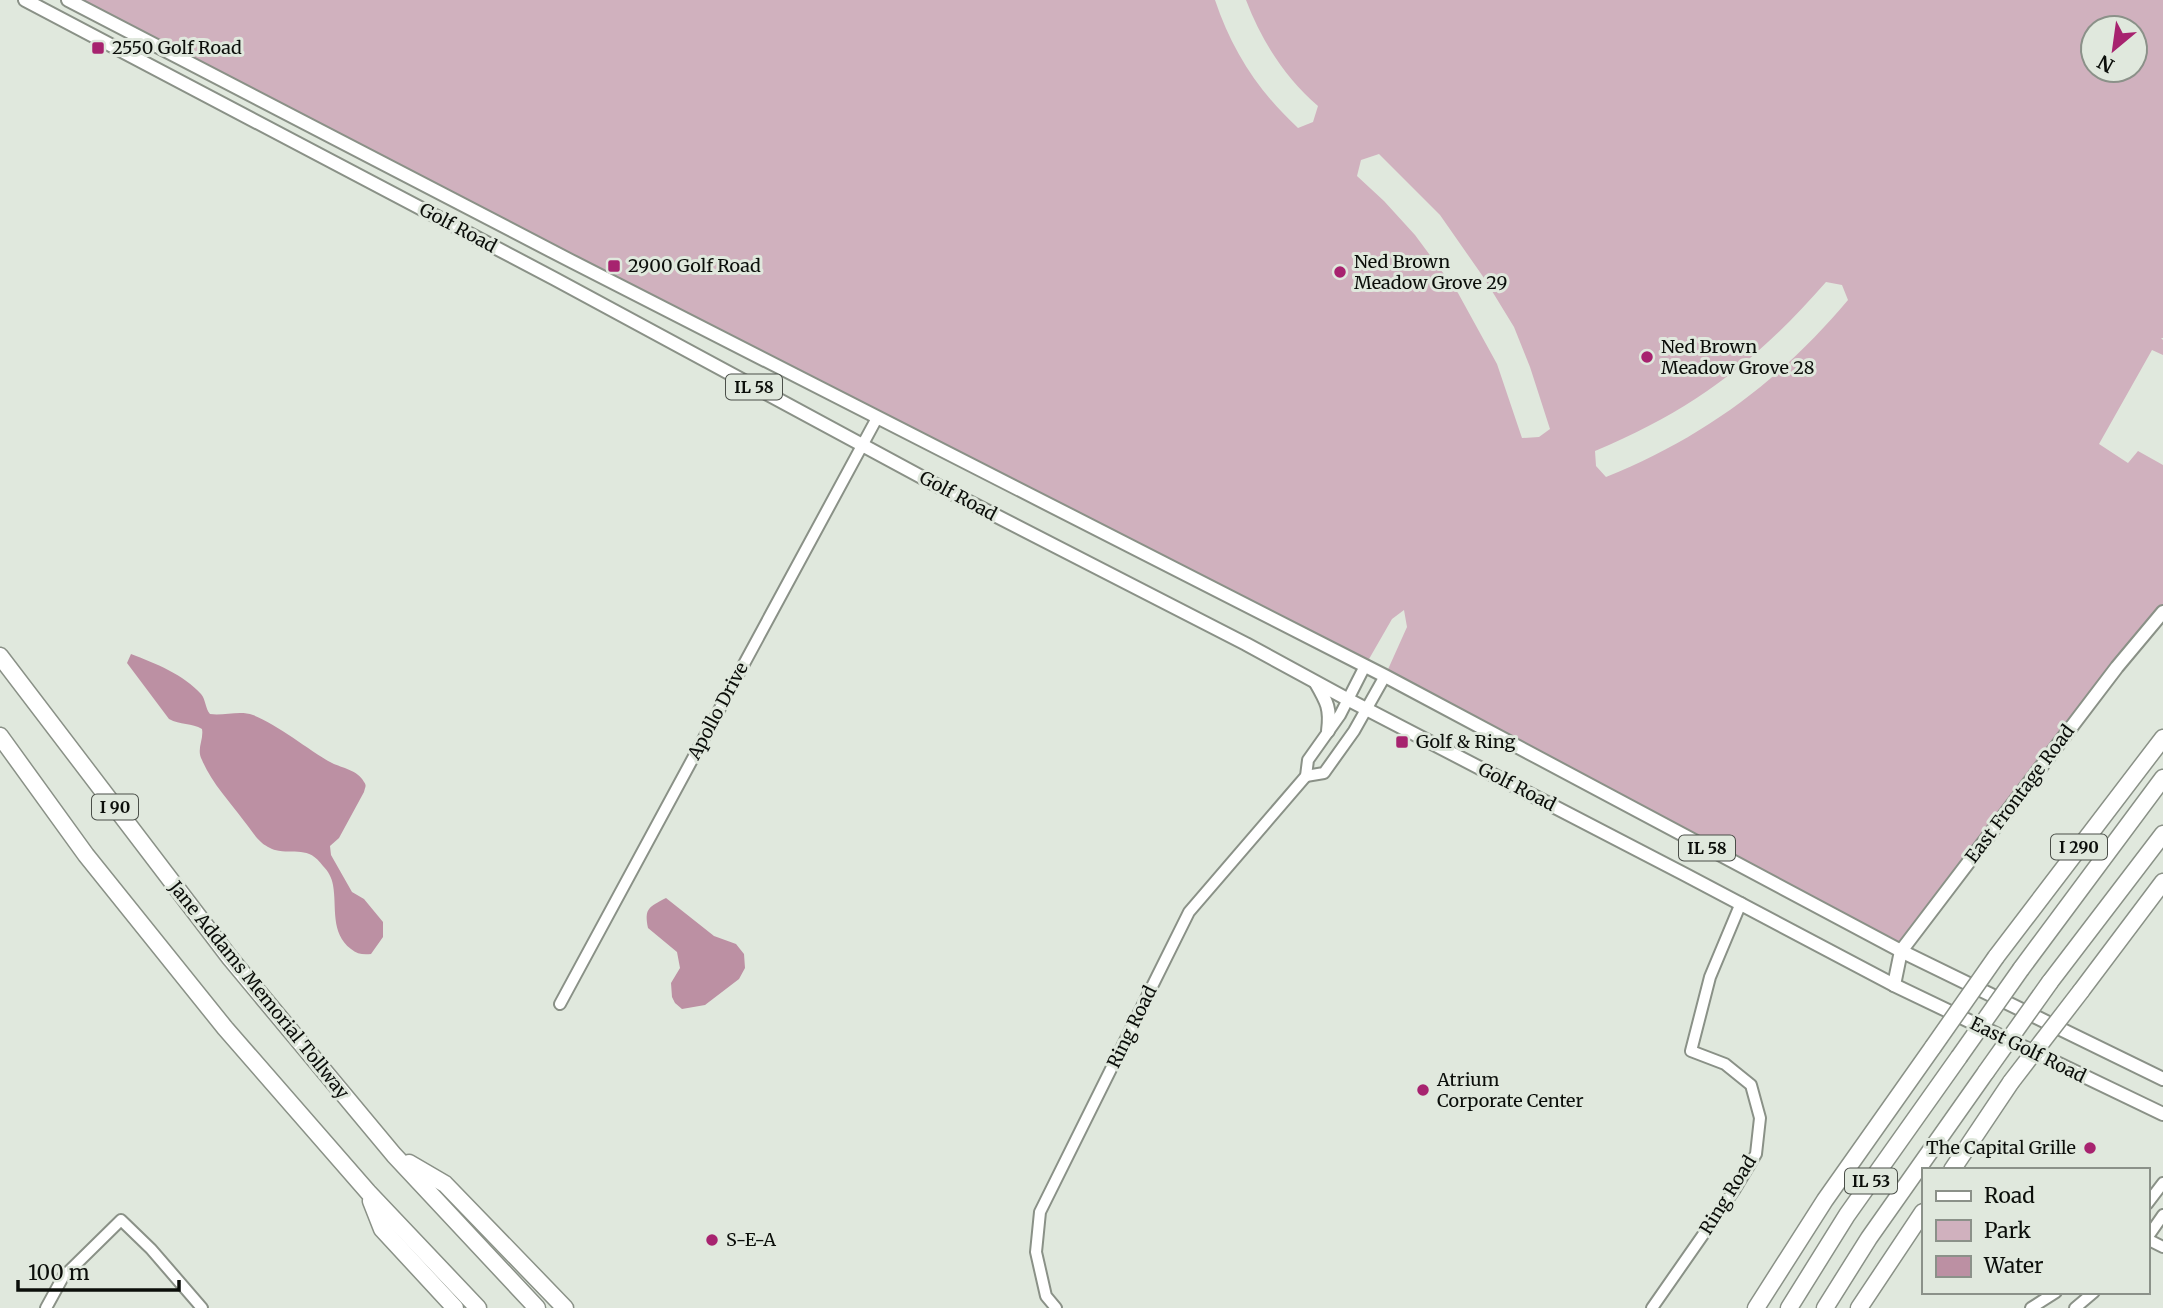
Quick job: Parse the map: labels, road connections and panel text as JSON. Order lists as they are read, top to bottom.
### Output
{
  "streets": {
    "highway": [
      "I 90",
      "I 290",
      "Jane Addams Memorial Tollway",
      "IL 53"
    ],
    "main road": [
      "Golf Road",
      "IL 58",
      "East Frontage Road",
      "East Golf Road"
    ],
    "street": ["Apollo Drive", "Ring Road"]
  },
  "crossings": [
    ["Golf Road", "Apollo Drive"],
    ["Golf Road", "East Frontage Road"],
    ["Golf Road", "Ring Road"],
    ["Golf Road", "East Golf Road"],
    ["East Frontage Road", "East Golf Road"]
  ],
  "places": {
    "transit": ["2550 Golf Road", "2900 Golf Road", "Golf & Ring"],
    "other": [
      "Ned Brown Meadow Grove 29",
      "Ned Brown Meadow Grove 28",
      "Atrium Corporate Center",
      "The Capital Grille",
      "S-E-A"
    ]
  },
  "legend": ["Road", "Park", "Water"],
  "scale_bar": "100 m",
  "north": "bottom left"
}
